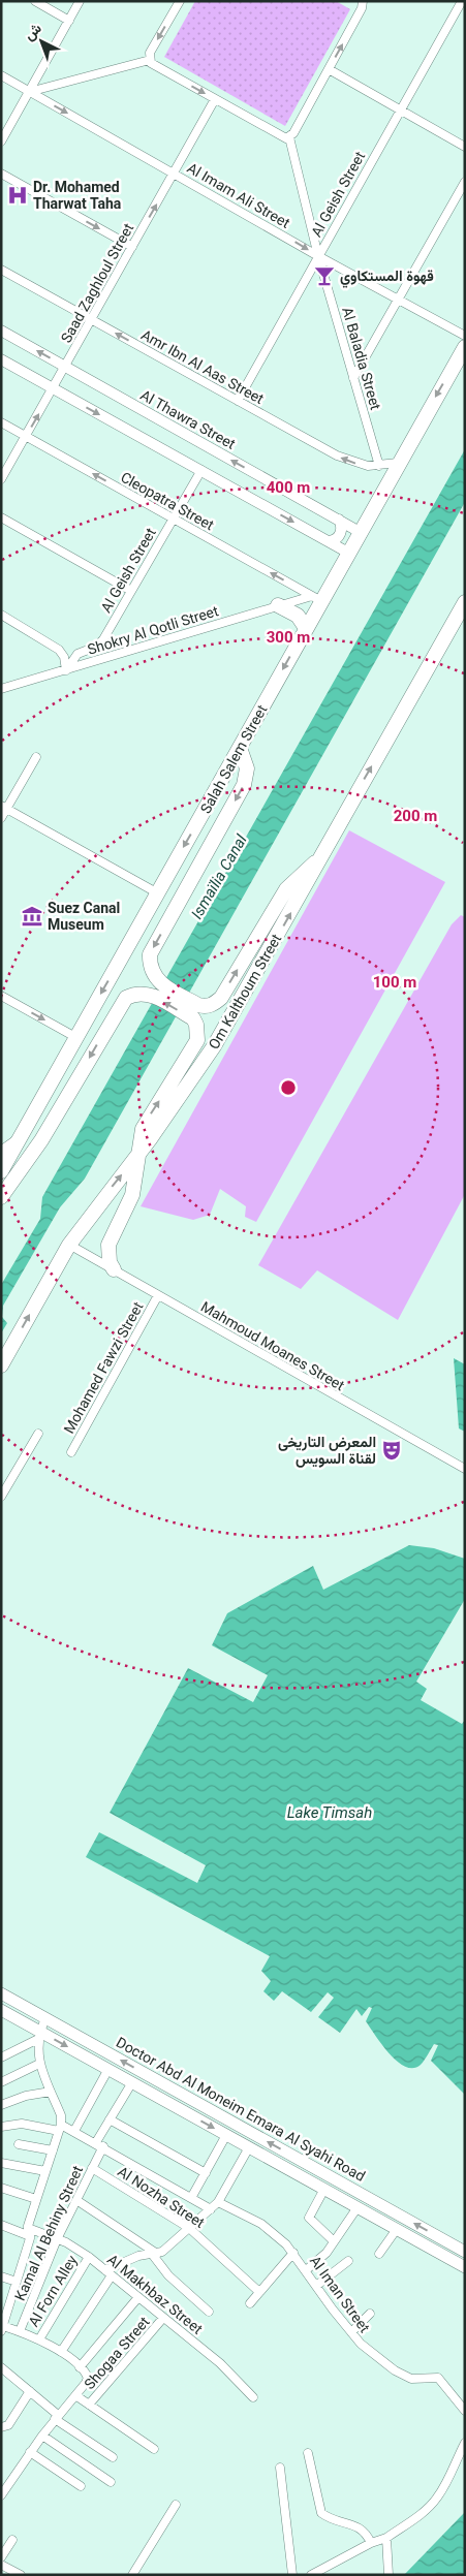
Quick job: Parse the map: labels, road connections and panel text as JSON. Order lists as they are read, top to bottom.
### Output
{
  "streets": {
    "highway": ["Salah Salem Street", "Om Kalthoum Street"],
    "main road": ["Doctor Abd Al Moneim Emara Al Syahi Road"],
    "street": [
      "Al Geish Street",
      "Al Imam Ali Street",
      "Saad Zaghloul Street",
      "Al Baladia Street",
      "Amr Ibn Al Aas Street",
      "Al Thawra Street",
      "Cleopatra Street",
      "Shokry Al Qotli Street",
      "Mahmoud Moanes Street",
      "Mohamed Fawzi Street",
      "Al Nozha Street",
      "Kamal Al Behiny Street",
      "Al Forn Alley",
      "Al Makhbaz Street",
      "Al Iman Street",
      "Shogaa Street"
    ]
  },
  "crossings": [
    ["Al Geish Street", "Al Imam Ali Street"],
    ["Al Geish Street", "Al Baladia Street"],
    ["Al Geish Street", "Amr Ibn Al Aas Street"],
    ["Al Geish Street", "Cleopatra Street"],
    ["Al Geish Street", "Shokry Al Qotli Street"],
    ["Al Imam Ali Street", "Saad Zaghloul Street"],
    ["Al Imam Ali Street", "Al Baladia Street"],
    ["Saad Zaghloul Street", "Amr Ibn Al Aas Street"],
    ["Saad Zaghloul Street", "Al Thawra Street"],
    ["Saad Zaghloul Street", "Cleopatra Street"],
    ["Al Baladia Street", "Amr Ibn Al Aas Street"],
    ["Amr Ibn Al Aas Street", "Salah Salem Street"],
    ["Al Thawra Street", "Salah Salem Street"],
    ["Cleopatra Street", "Shokry Al Qotli Street"],
    ["Cleopatra Street", "Salah Salem Street"],
    ["Shokry Al Qotli Street", "Salah Salem Street"],
    ["Om Kalthoum Street", "Mahmoud Moanes Street"],
    ["Mahmoud Moanes Street", "Mohamed Fawzi Street"],
    ["Doctor Abd Al Moneim Emara Al Syahi Road", "Kamal Al Behiny Street"],
    ["Al Nozha Street", "Kamal Al Behiny Street"],
    ["Kamal Al Behiny Street", "Al Makhbaz Street"],
    ["Al Forn Alley", "Al Makhbaz Street"],
    ["Al Makhbaz Street", "Shogaa Street"]
  ],
  "one_way": ["Al Imam Ali Street", "Amr Ibn Al Aas Street"],
  "water": ["Ismaïlia Canal", "Lake Timsah"],
  "places": {
    "hospital": ["Dr. Mohamed Tharwat Taha"],
    "bar": ["قهوة المستكاوي"],
    "museum": ["Suez Canal Museum"],
    "theatre": ["المعرض التاريخى لقناة السويس"]
  },
  "north": "top left",
  "rings": [
    "400 m",
    "300 m",
    "200 m",
    "100 m"
  ]
}
